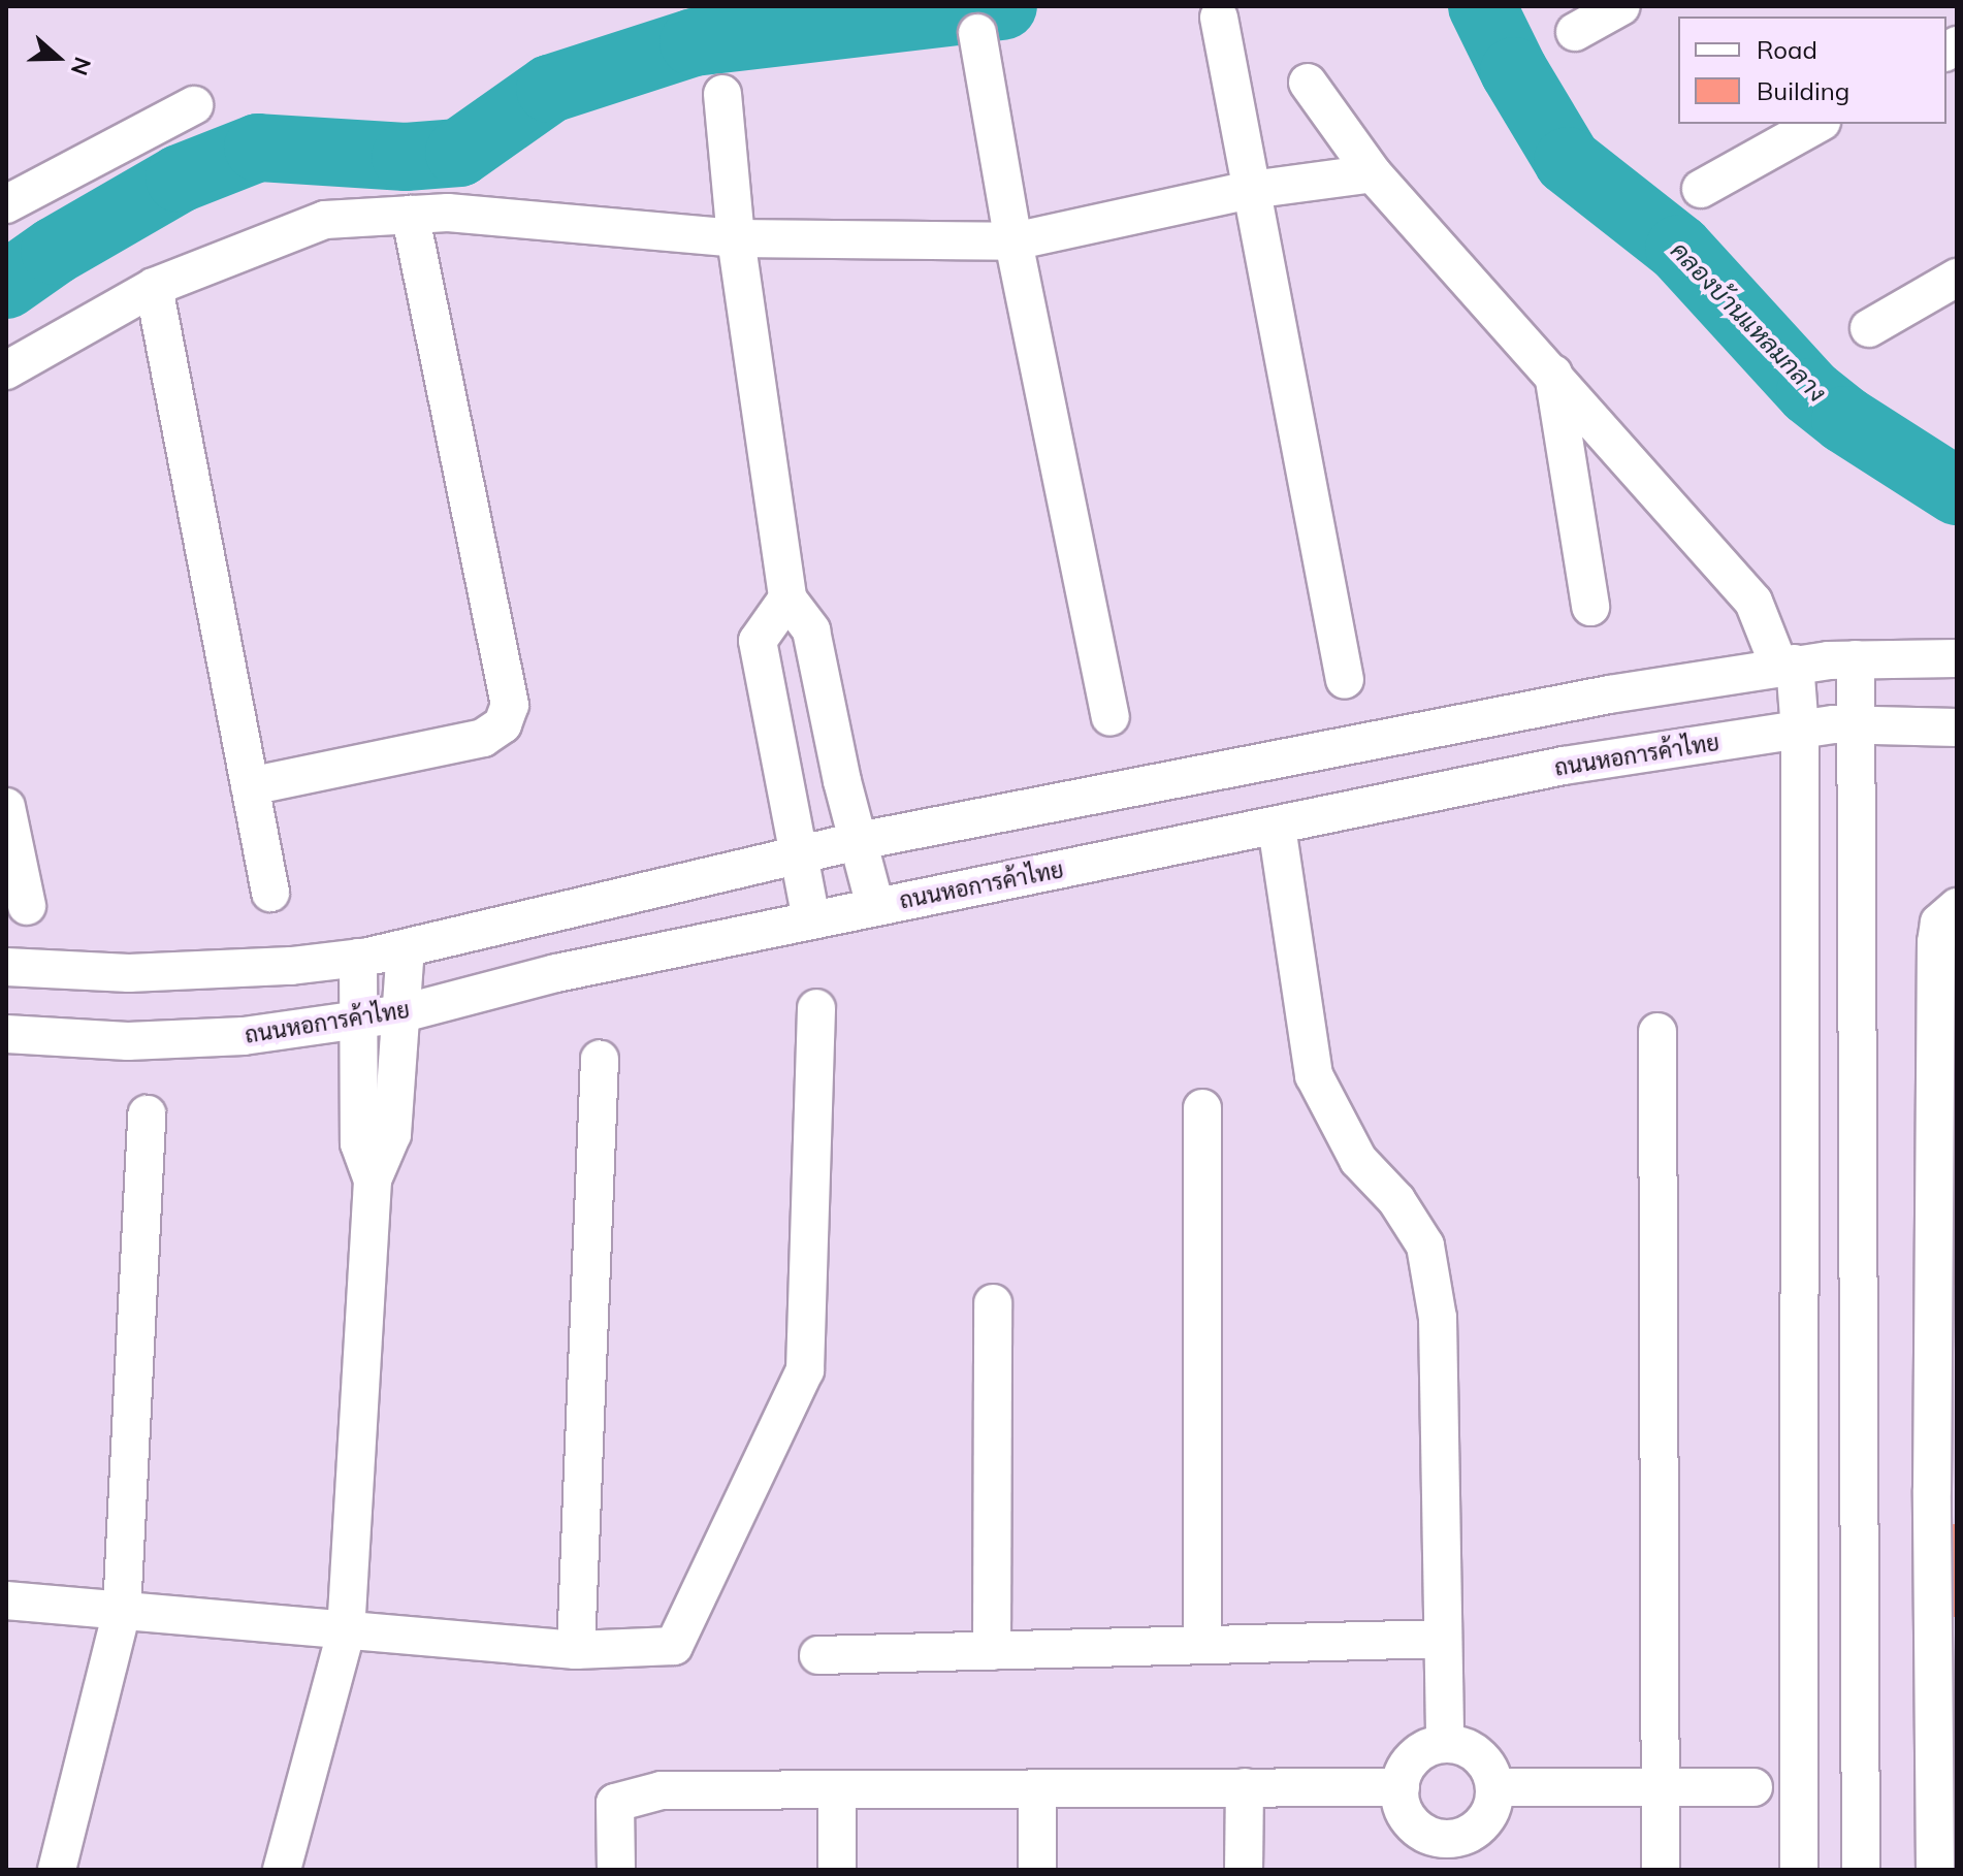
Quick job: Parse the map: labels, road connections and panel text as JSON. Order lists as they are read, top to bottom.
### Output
{
  "streets": {
    "street": ["ถนนหอการค้าไทย"]
  },
  "water": ["คลองบ้านแหลมกลาง"],
  "legend": ["Road", "Building"],
  "north": "right"
}
